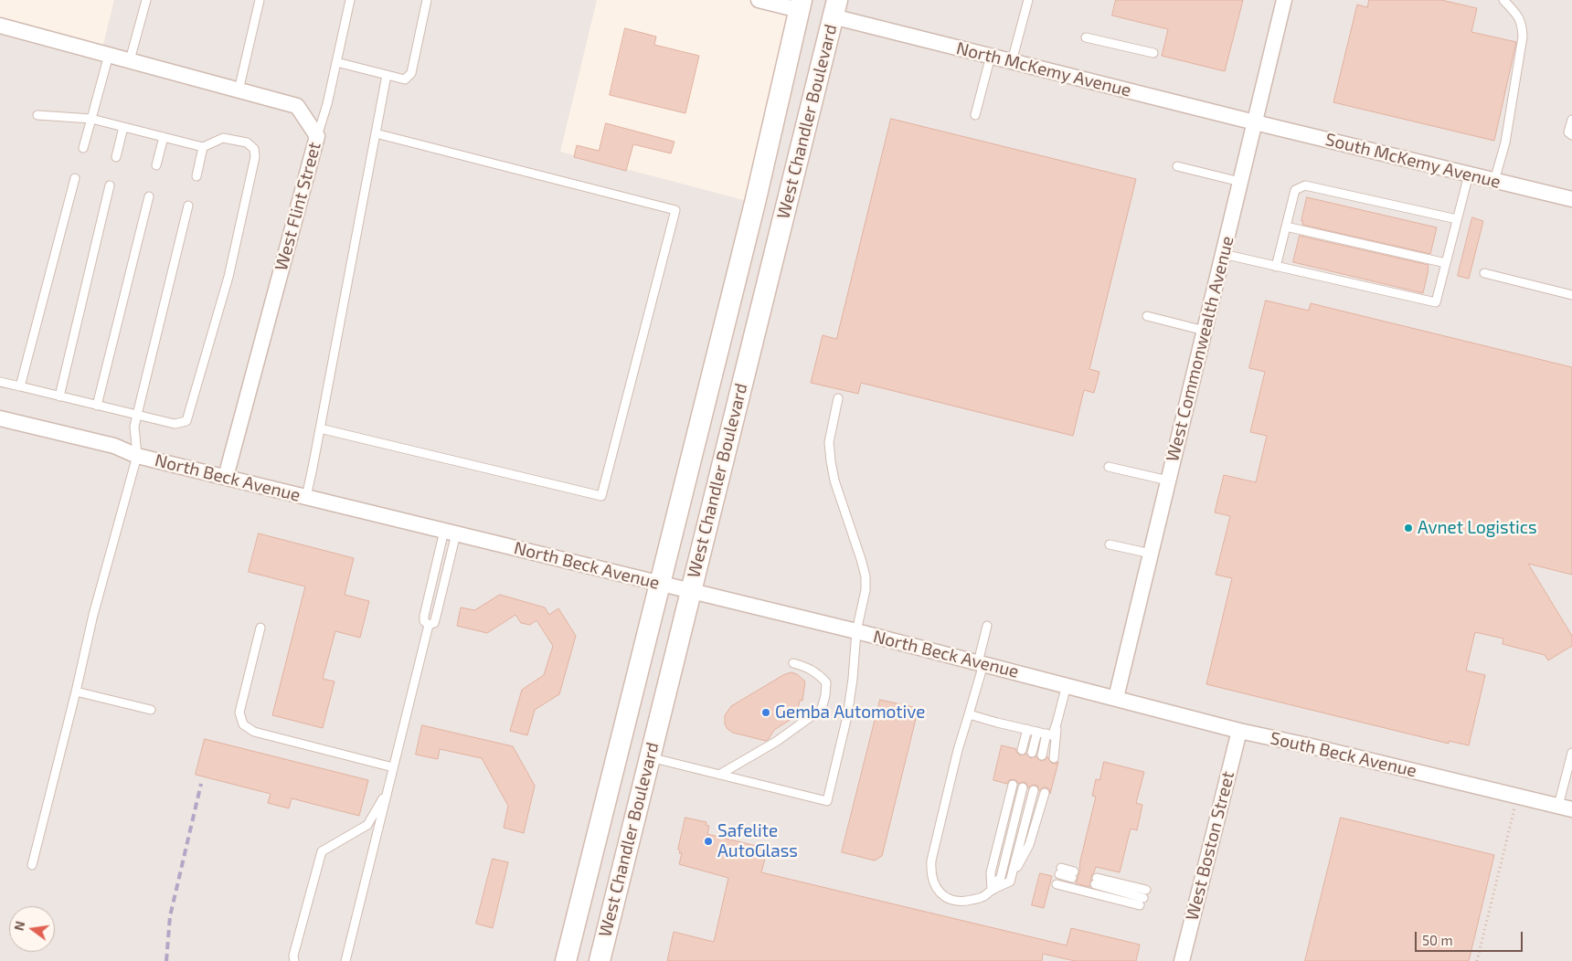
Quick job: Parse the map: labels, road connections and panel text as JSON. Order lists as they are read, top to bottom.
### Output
{
  "streets": {
    "main road": ["West Chandler Boulevard"],
    "street": [
      "North McKemy Avenue",
      "South McKemy Avenue",
      "West Flint Street",
      "West Commonwealth Avenue",
      "North Beck Avenue",
      "South Beck Avenue",
      "West Boston Street"
    ]
  },
  "crossings": [
    ["North McKemy Avenue", "West Chandler Boulevard"],
    ["North McKemy Avenue", "South McKemy Avenue"],
    ["North McKemy Avenue", "West Commonwealth Avenue"],
    ["West Chandler Boulevard", "North Beck Avenue"],
    ["South McKemy Avenue", "West Commonwealth Avenue"],
    ["West Flint Street", "North Beck Avenue"],
    ["West Commonwealth Avenue", "North Beck Avenue"],
    ["West Commonwealth Avenue", "South Beck Avenue"],
    ["North Beck Avenue", "South Beck Avenue"],
    ["South Beck Avenue", "West Boston Street"]
  ],
  "places": ["Avnet Logistics", "Gemba Automotive", "Safelite AutoGlass"],
  "scale_bar": "50 m",
  "north": "left"
}
